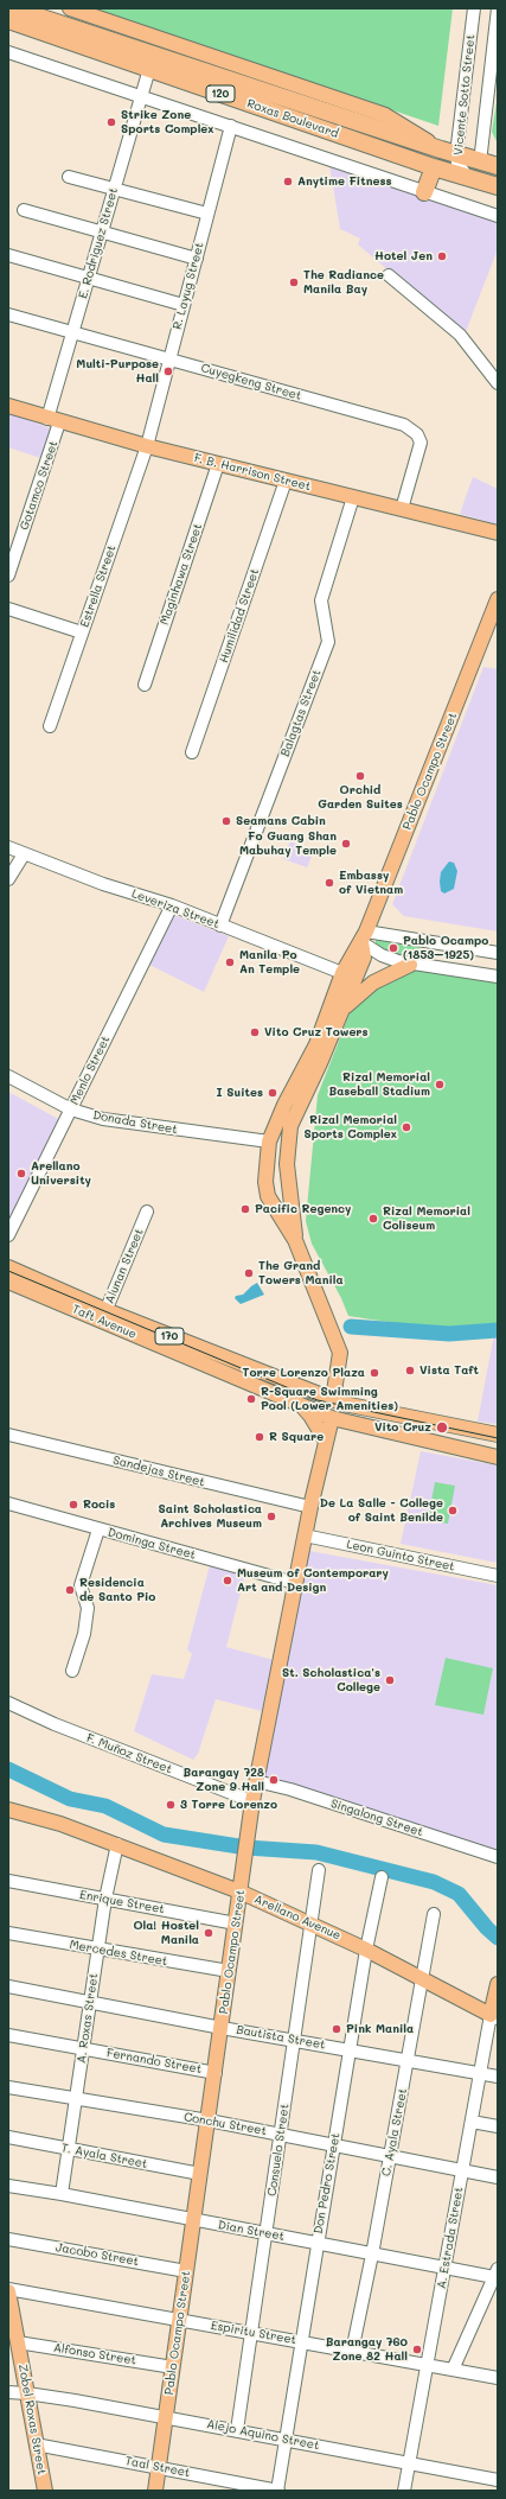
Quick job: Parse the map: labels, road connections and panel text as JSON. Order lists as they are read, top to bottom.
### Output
{
  "streets": {
    "highway": ["120", "Roxas Boulevard"],
    "main road": [
      "F. B. Harrison Street",
      "Pablo Ocampo Street",
      "Taft Avenue",
      "170",
      "Arellano Avenue",
      "A. Estrada Street",
      "Zobel Roxas Street"
    ],
    "street": [
      "Vicente Sotto Street",
      "E. Rodriguez Street",
      "R. Layug Street",
      "Cuyegkeng Street",
      "Gotamco Street",
      "Maginhawa Street",
      "Estrella Street",
      "Humilidad Street",
      "Balagtas Street",
      "Leveriza Street",
      "Menlo Street",
      "Donada Street",
      "Alunan Street",
      "Sandejas Street",
      "Dominga Street",
      "Leon Guinto Street",
      "F. Muñoz Street",
      "Singalong Street",
      "Enrique Street",
      "Mercedes Street",
      "A. Roxas Street",
      "Bautista Street",
      "Fernando Street",
      "Conchu Street",
      "C. Ayala Street",
      "Consuelo Street",
      "T. Ayala Street",
      "Don Pedro Street",
      "Dian Street",
      "Jacobo Street",
      "Espiritu Street",
      "Alfonso Street",
      "Alejo Aquino Street",
      "Taal Street"
    ]
  },
  "crossings": [
    ["Vicente Sotto Street", "Roxas Boulevard"],
    ["Roxas Boulevard", "E. Rodriguez Street"],
    ["E. Rodriguez Street", "Cuyegkeng Street"],
    ["E. Rodriguez Street", "F. B. Harrison Street"],
    ["E. Rodriguez Street", "Gotamco Street"],
    ["R. Layug Street", "Cuyegkeng Street"],
    ["R. Layug Street", "F. B. Harrison Street"],
    ["R. Layug Street", "Estrella Street"],
    ["Cuyegkeng Street", "F. B. Harrison Street"],
    ["F. B. Harrison Street", "Gotamco Street"],
    ["F. B. Harrison Street", "Maginhawa Street"],
    ["F. B. Harrison Street", "Estrella Street"],
    ["F. B. Harrison Street", "Humilidad Street"],
    ["F. B. Harrison Street", "Balagtas Street"],
    ["Balagtas Street", "Leveriza Street"],
    ["Pablo Ocampo Street", "Leveriza Street"],
    ["Pablo Ocampo Street", "Donada Street"],
    ["Pablo Ocampo Street", "Taft Avenue"],
    ["Pablo Ocampo Street", "Sandejas Street"],
    ["Pablo Ocampo Street", "Dominga Street"],
    ["Pablo Ocampo Street", "Leon Guinto Street"],
    ["Pablo Ocampo Street", "F. Muñoz Street"],
    ["Pablo Ocampo Street", "Singalong Street"],
    ["Pablo Ocampo Street", "Enrique Street"],
    ["Pablo Ocampo Street", "Arellano Avenue"],
    ["Pablo Ocampo Street", "Mercedes Street"],
    ["Pablo Ocampo Street", "Bautista Street"],
    ["Pablo Ocampo Street", "Fernando Street"],
    ["Pablo Ocampo Street", "Conchu Street"],
    ["Pablo Ocampo Street", "T. Ayala Street"],
    ["Pablo Ocampo Street", "Dian Street"],
    ["Pablo Ocampo Street", "Jacobo Street"],
    ["Pablo Ocampo Street", "Espiritu Street"],
    ["Pablo Ocampo Street", "Alfonso Street"],
    ["Pablo Ocampo Street", "Alejo Aquino Street"],
    ["Pablo Ocampo Street", "Taal Street"],
    ["Leveriza Street", "Menlo Street"],
    ["Menlo Street", "Donada Street"],
    ["Alunan Street", "Taft Avenue"],
    ["Enrique Street", "A. Roxas Street"],
    ["Arellano Avenue", "A. Roxas Street"],
    ["Arellano Avenue", "C. Ayala Street"],
    ["Arellano Avenue", "Consuelo Street"],
    ["Arellano Avenue", "Don Pedro Street"],
    ["Arellano Avenue", "A. Estrada Street"],
    ["Mercedes Street", "A. Roxas Street"],
    ["A. Roxas Street", "Bautista Street"],
    ["A. Roxas Street", "Fernando Street"],
    ["A. Roxas Street", "Conchu Street"],
    ["A. Roxas Street", "T. Ayala Street"],
    ["A. Roxas Street", "Dian Street"],
    ["Bautista Street", "C. Ayala Street"],
    ["Bautista Street", "Consuelo Street"],
    ["Bautista Street", "Don Pedro Street"],
    ["Bautista Street", "A. Estrada Street"],
    ["Conchu Street", "C. Ayala Street"],
    ["Conchu Street", "Consuelo Street"],
    ["Conchu Street", "Don Pedro Street"],
    ["Conchu Street", "A. Estrada Street"],
    ["C. Ayala Street", "Dian Street"],
    ["C. Ayala Street", "Espiritu Street"],
    ["Consuelo Street", "Dian Street"],
    ["Consuelo Street", "Espiritu Street"],
    ["Consuelo Street", "Alejo Aquino Street"],
    ["Don Pedro Street", "Dian Street"],
    ["Don Pedro Street", "Espiritu Street"],
    ["Don Pedro Street", "Alejo Aquino Street"],
    ["Don Pedro Street", "Taal Street"],
    ["Dian Street", "A. Estrada Street"],
    ["A. Estrada Street", "Espiritu Street"],
    ["A. Estrada Street", "Alejo Aquino Street"],
    ["Espiritu Street", "Zobel Roxas Street"],
    ["Alfonso Street", "Zobel Roxas Street"],
    ["Zobel Roxas Street", "Alejo Aquino Street"],
    ["Zobel Roxas Street", "Taal Street"]
  ],
  "places": [
    "Strike Zone Sports Complex",
    "Anytime Fitness",
    "Hotel Jen",
    "The Radiance Manila Bay",
    "Multi-Purpose Hall",
    "Orchid Garden Suites",
    "Seamans Cabin",
    "Fo Guang Shan Mabuhay Temple",
    "Embassy of Vietnam",
    "Pablo Ocampo (1853–1925)",
    "Manila Po An Temple",
    "Vito Cruz Towers",
    "Rizal Memorial Baseball Stadium",
    "I Suites",
    "Rizal Memorial Sports Complex",
    "Arellano University",
    "Pacific Regency",
    "Rizal Memorial Coliseum",
    "The Grand Towers Manila",
    "Vista Taft",
    "Torre Lorenzo Plaza",
    "R-Square Swimming Pool (Lower Amenities)",
    "Vito Cruz",
    "R Square",
    "Rocis",
    "De La Salle - College of Saint Benilde",
    "Saint Scholastica Archives Museum",
    "Museum of Contemporary Art and Design",
    "Residencia de Santo Pio",
    "St. Scholastica's College",
    "Barangay 728 Zone 9 Hall",
    "3 Torre Lorenzo",
    "Ola! Hostel Manila",
    "Pink Manila",
    "Barangay 760 Zone 82 Hall"
  ]
}
